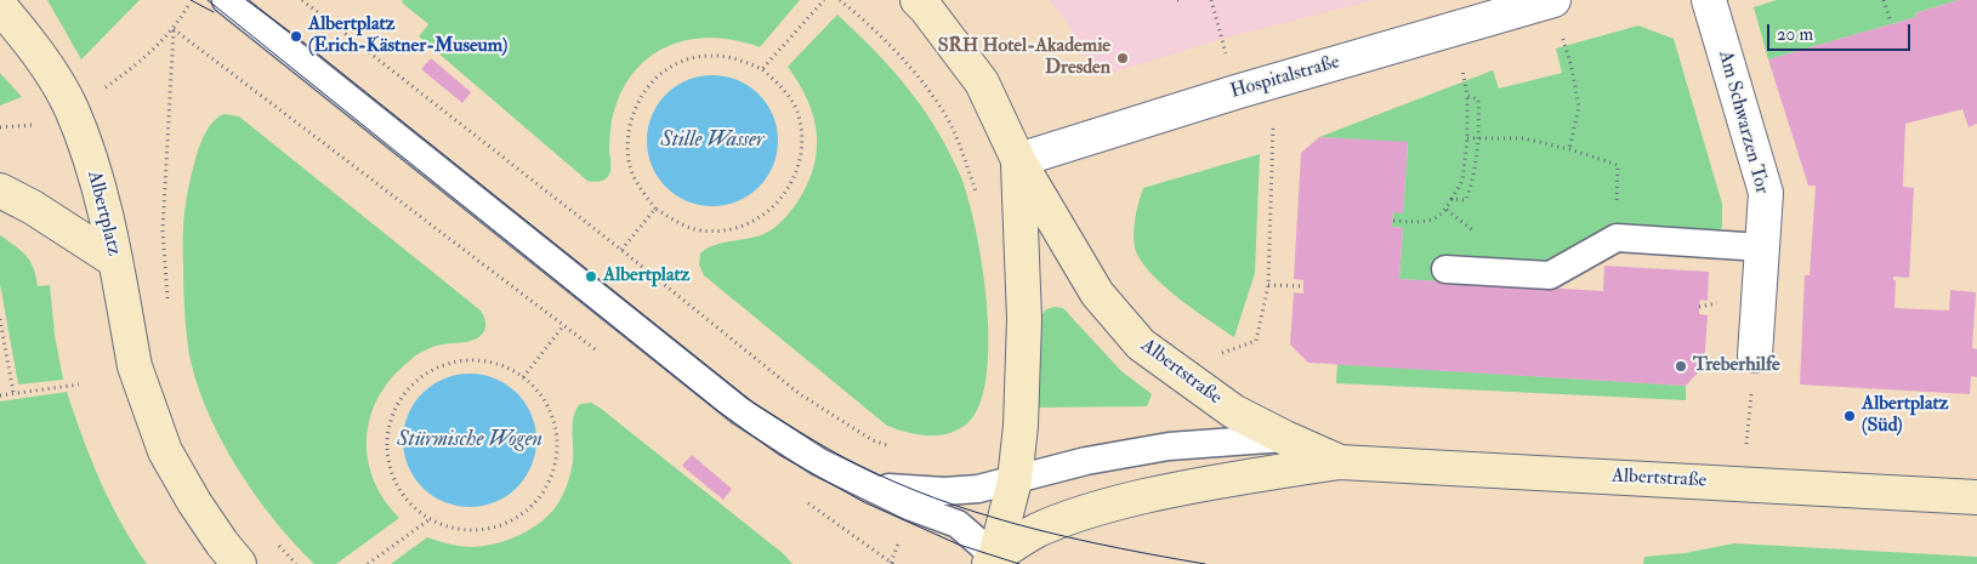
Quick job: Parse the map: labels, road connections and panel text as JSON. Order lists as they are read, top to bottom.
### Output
{
  "streets": {
    "main road": ["Albertplatz", "Albertstraße"],
    "street": ["Hospitalstraße", "Am Schwarzen Tor"]
  },
  "crossings": [
    ["Hospitalstraße", "Albertstraße"]
  ],
  "water": ["Stille Wasser", "Stürmische Wogen"],
  "places": [
    "Albertplatz (Erich-Kästner-Museum)",
    "SRH Hotel-Akademie Dresden",
    "Albertplatz",
    "Treberhilfe",
    "Albertplatz (Süd)"
  ],
  "scale_bar": "20 m"
}
